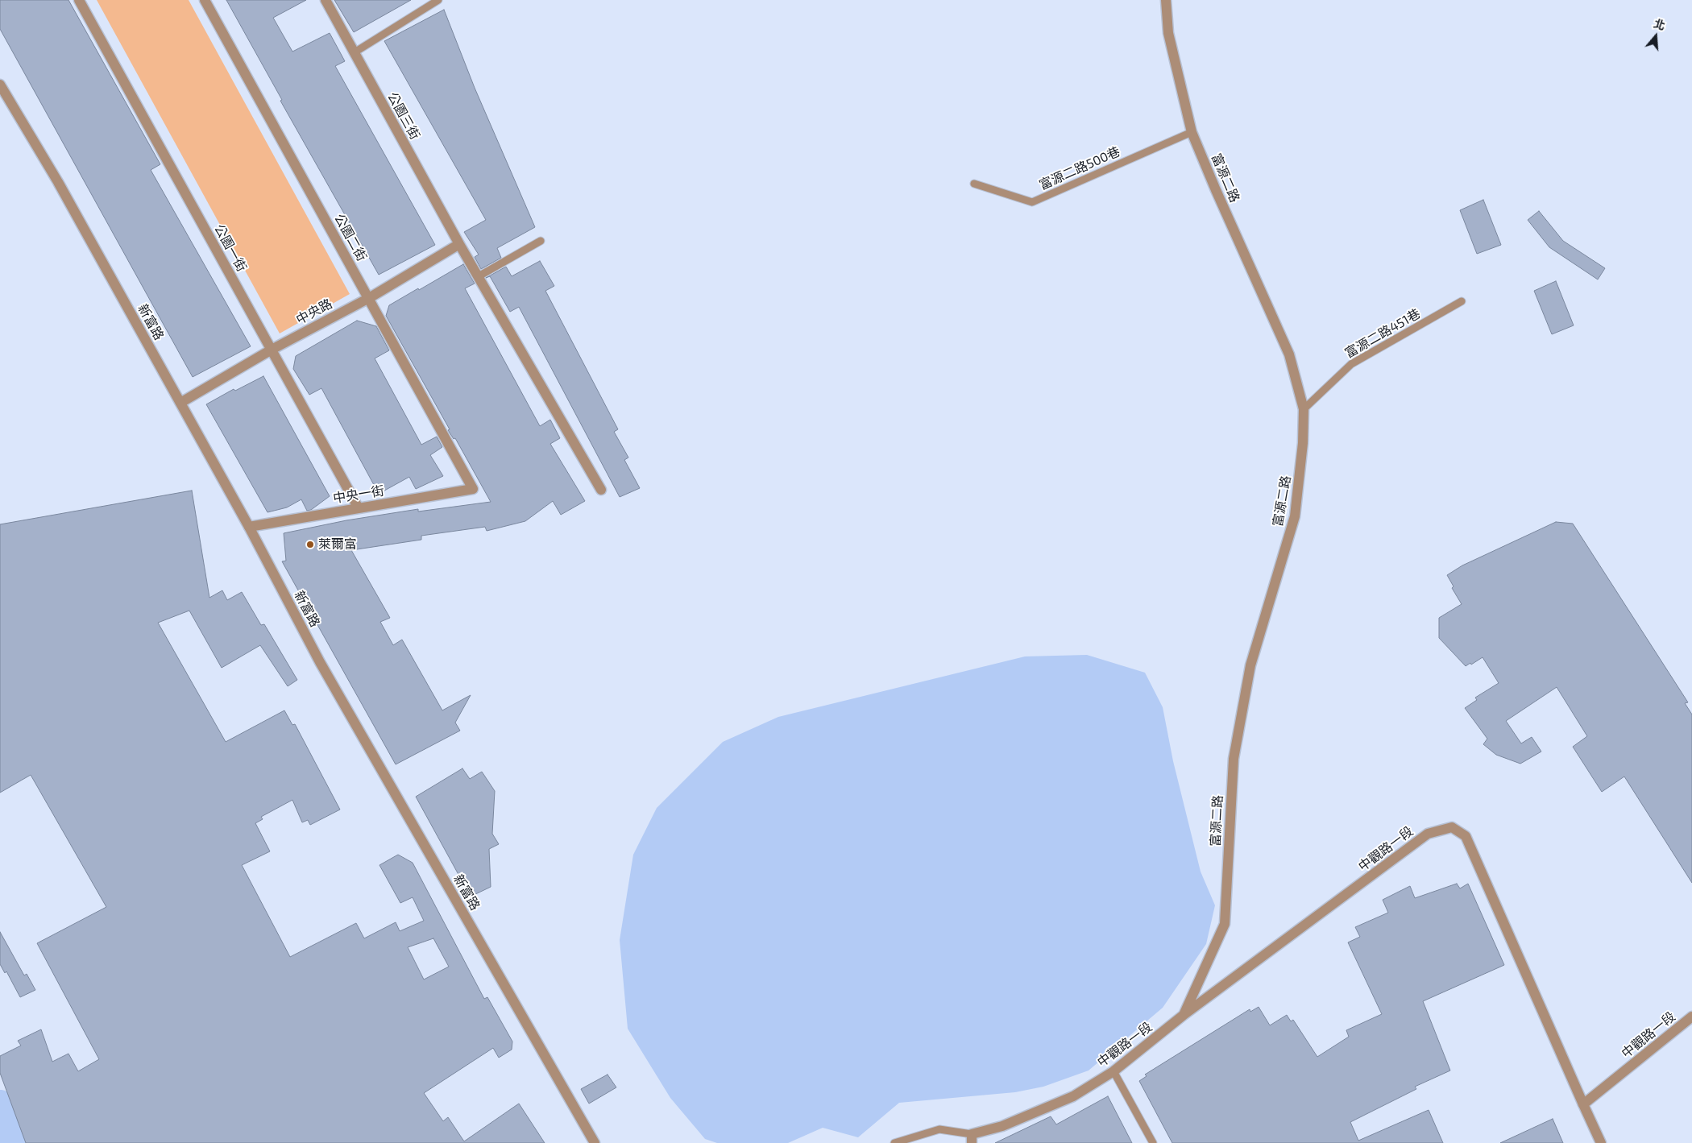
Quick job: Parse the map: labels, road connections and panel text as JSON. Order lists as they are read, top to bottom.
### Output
{
  "streets": {
    "street": [
      "公園三街",
      "富源二路",
      "公園二街",
      "公園一街",
      "中央路",
      "新富路",
      "中央一街",
      "中觀路一段"
    ],
    "lane": ["富源二路500巷", "富源二路451巷"]
  },
  "crossings": [
    ["公園三街", "中央路"],
    ["富源二路500巷", "富源二路"],
    ["富源二路", "富源二路451巷"],
    ["富源二路", "中觀路一段"],
    ["公園二街", "中央路"],
    ["公園二街", "中央一街"],
    ["公園一街", "中央路"],
    ["公園一街", "中央一街"],
    ["中央路", "新富路"],
    ["新富路", "中央一街"]
  ],
  "places": ["萊爾富"],
  "north": "top"
}
